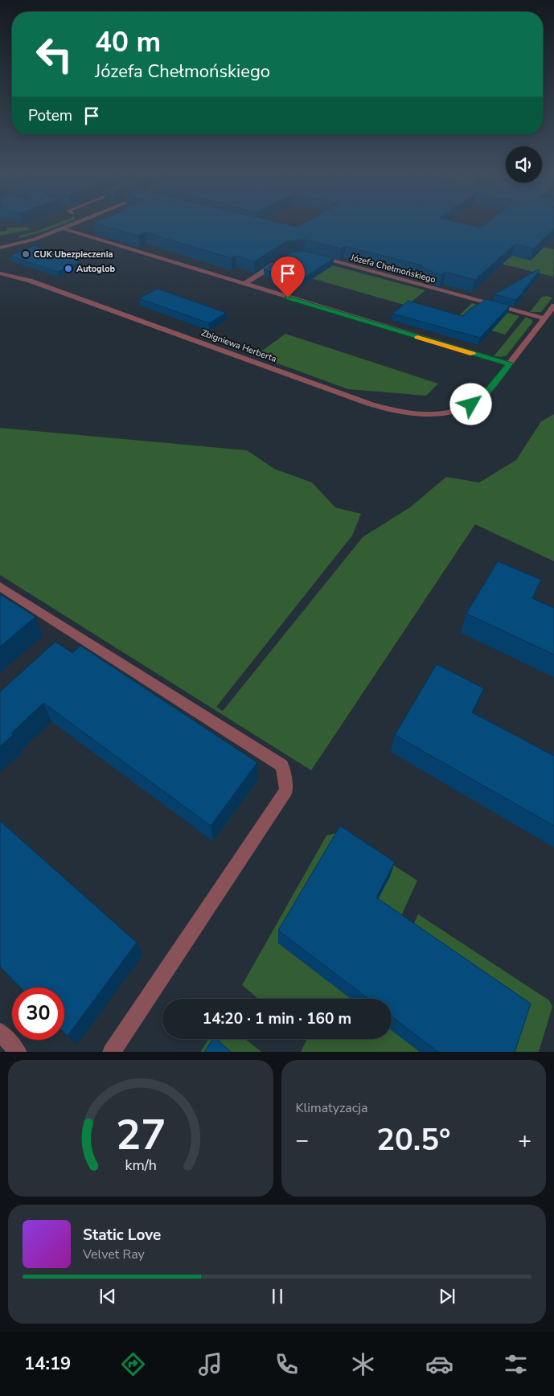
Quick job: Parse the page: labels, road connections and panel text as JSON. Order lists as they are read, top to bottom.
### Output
{
  "streets": {
    "street": ["Józefa Chełmońskiego", "Zbigniewa Herberta"]
  },
  "crossings": [
    ["Józefa Chełmońskiego", "Zbigniewa Herberta"]
  ],
  "places": ["CUK Ubezpieczenia", "Autoglob"],
  "page": {
    "turn": ["40 m", "Józefa Chełmońskiego"],
    "then": "Potem",
    "limit": "30",
    "trip": "14:20 · 1 min · 160 m",
    "tile": "Klimatyzacja",
    "heat": ["−", "20.5°", "+"],
    "song": ["Static Love", "Velvet Ray"],
    "tabs": "14:19",
    "gauge": ["27", "km/h"]
  }
}
